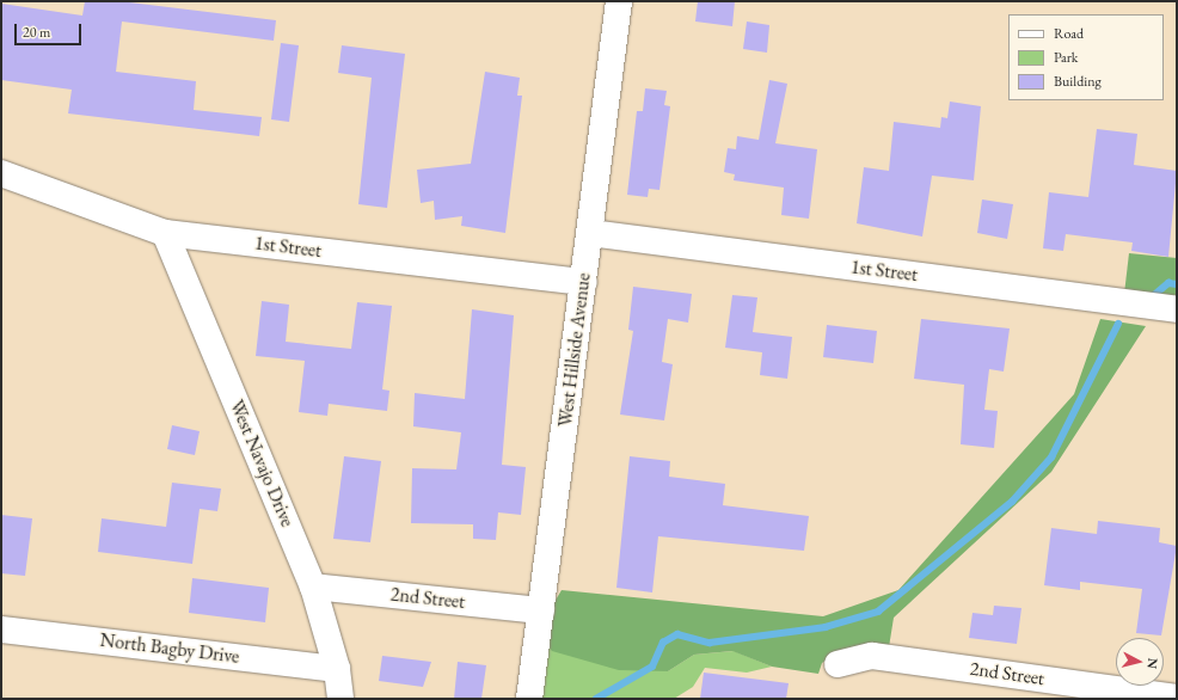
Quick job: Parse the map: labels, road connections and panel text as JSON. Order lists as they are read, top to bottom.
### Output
{
  "streets": {
    "street": [
      "1st Street",
      "West Hillside Avenue",
      "West Navajo Drive",
      "2nd Street",
      "North Bagby Drive"
    ]
  },
  "crossings": [
    ["1st Street", "West Hillside Avenue"],
    ["1st Street", "West Navajo Drive"],
    ["West Hillside Avenue", "2nd Street"],
    ["West Navajo Drive", "2nd Street"],
    ["West Navajo Drive", "North Bagby Drive"]
  ],
  "legend": ["Road", "Park", "Building"],
  "scale_bar": "20 m",
  "north": "right"
}
